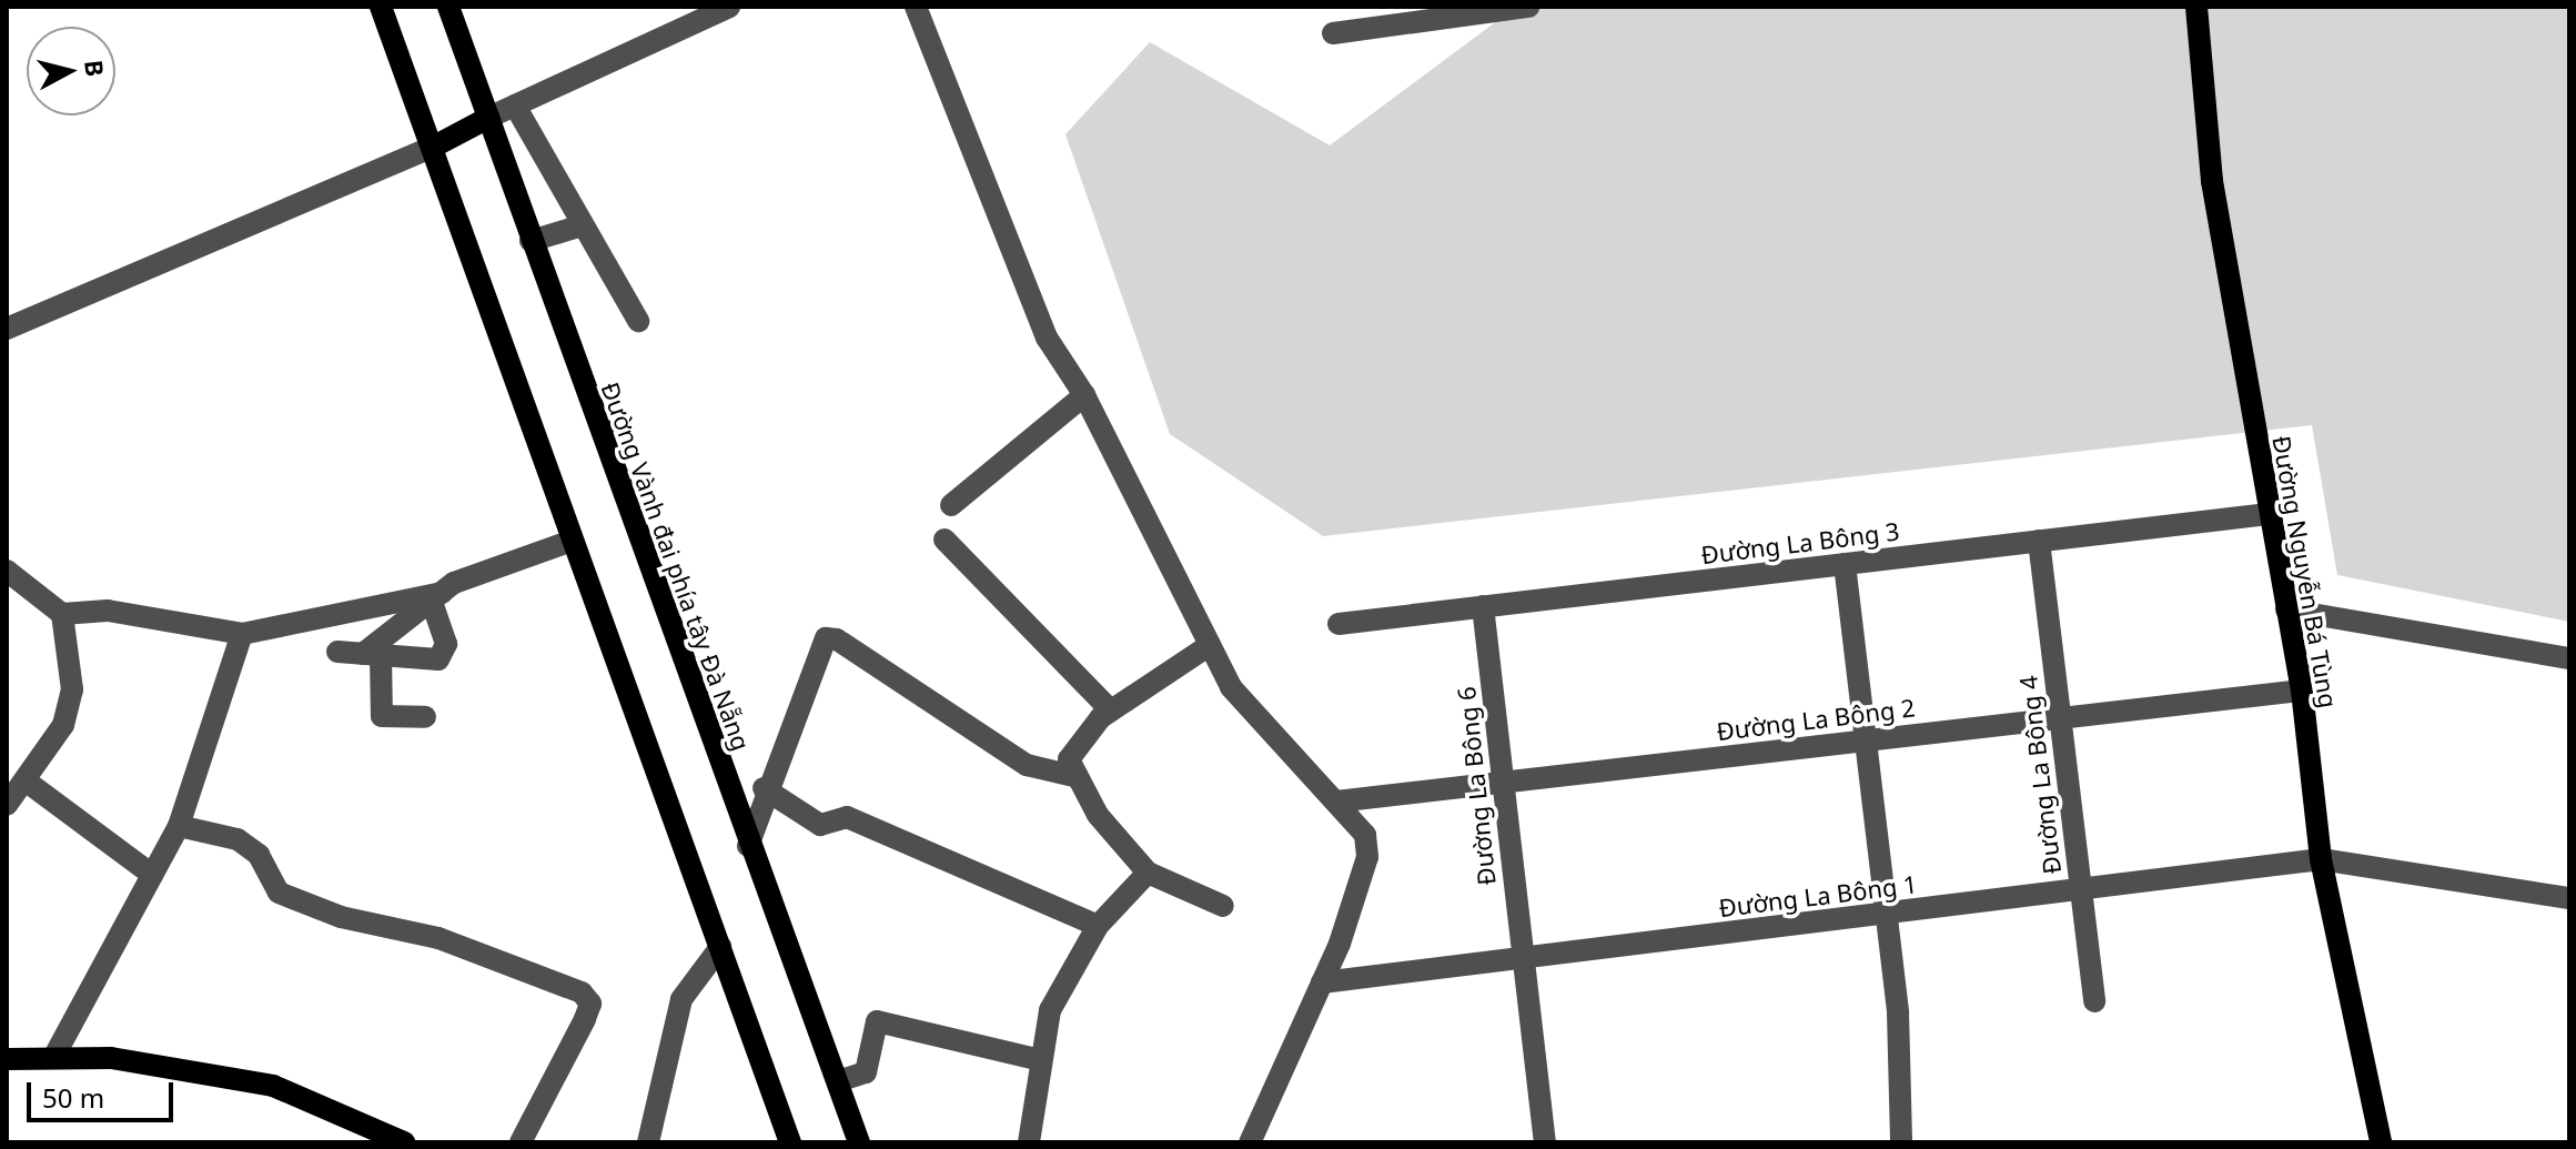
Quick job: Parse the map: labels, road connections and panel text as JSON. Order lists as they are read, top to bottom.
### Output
{
  "streets": {
    "main road": ["Đường Vành đai phía tây Đà Nẵng", "Đường Nguyễn Bá Tùng"],
    "street": [
      "Đường La Bông 3",
      "Đường La Bông 2",
      "Đường La Bông 4",
      "Đường La Bông 6",
      "Đường La Bông 1"
    ]
  },
  "crossings": [
    ["Đường La Bông 3", "Đường Nguyễn Bá Tùng"],
    ["Đường La Bông 3", "Đường La Bông 4"],
    ["Đường La Bông 3", "Đường La Bông 6"],
    ["Đường Nguyễn Bá Tùng", "Đường La Bông 2"],
    ["Đường Nguyễn Bá Tùng", "Đường La Bông 1"],
    ["Đường La Bông 2", "Đường La Bông 4"],
    ["Đường La Bông 2", "Đường La Bông 6"],
    ["Đường La Bông 4", "Đường La Bông 1"],
    ["Đường La Bông 6", "Đường La Bông 1"]
  ],
  "scale_bar": "50 m",
  "north": "right"
}
